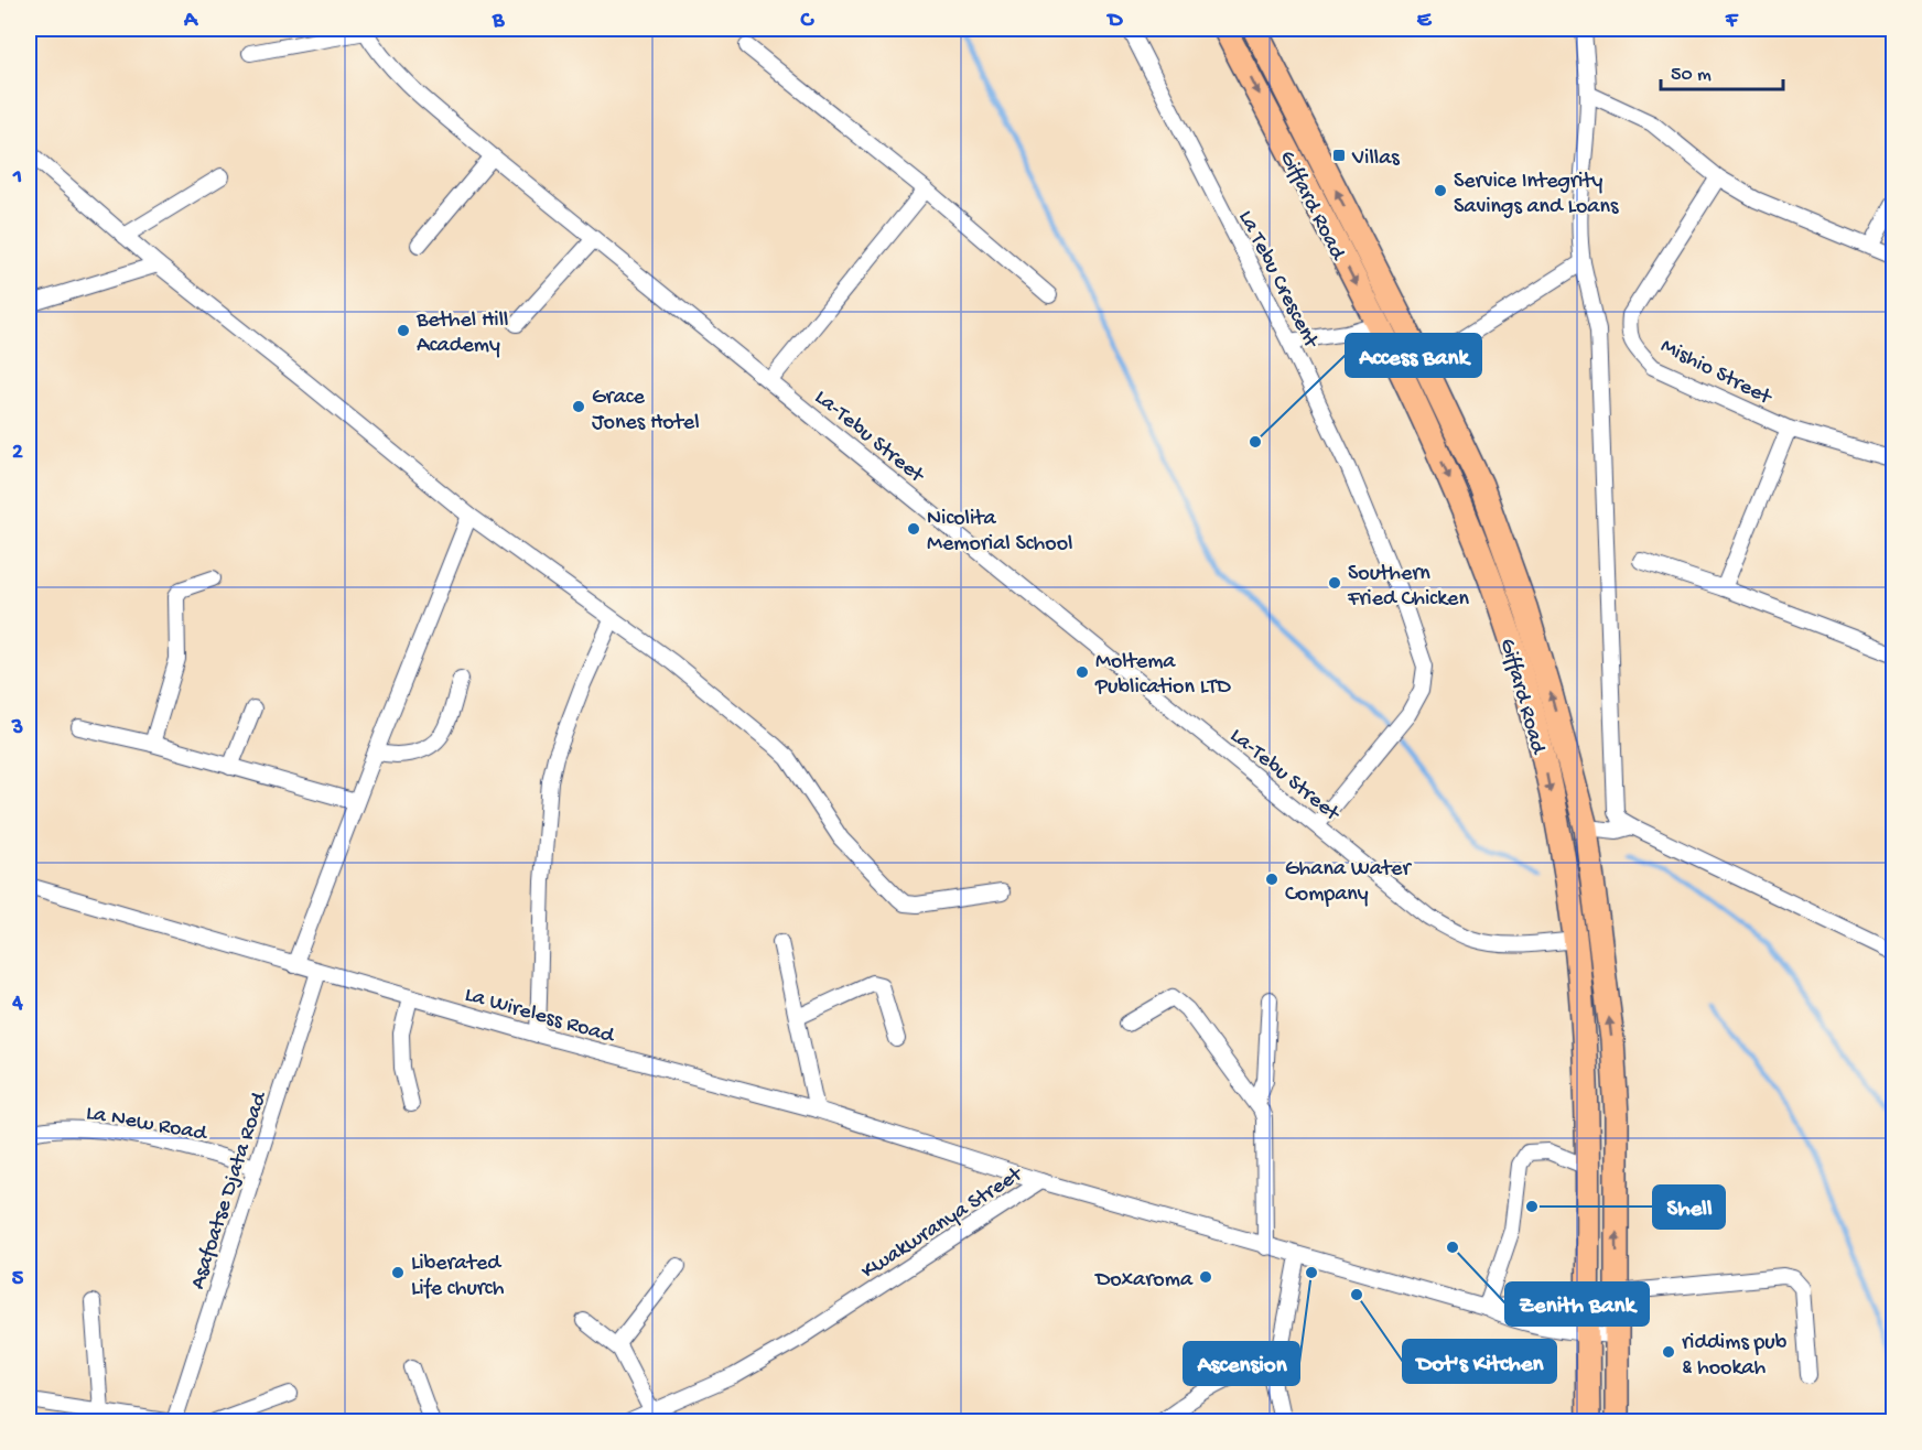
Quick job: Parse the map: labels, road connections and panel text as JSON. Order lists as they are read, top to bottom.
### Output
{
  "streets": {
    "main road": ["Giffard Road"],
    "street": [
      "La Tebu Crescent",
      "Mishio Street",
      "La-Tebu Street",
      "La Wireless Road",
      "La New Road",
      "Asafoatse Djata Road",
      "Kwakwranya Street"
    ]
  },
  "crossings": [
    ["Giffard Road", "La-Tebu Street"],
    ["Giffard Road", "Kwakwranya Street"],
    ["La Tebu Crescent", "La-Tebu Street"],
    ["La Wireless Road", "Asafoatse Djata Road"],
    ["La Wireless Road", "Kwakwranya Street"],
    ["La New Road", "Asafoatse Djata Road"]
  ],
  "places": {
    "transit": ["Villas"],
    "other": [
      "Service Integrity Savings and Loans",
      "Bethel Hill Academy",
      "Grace Jones Hotel",
      "Access Bank",
      "Nicolita Memorial School",
      "Southern Fried Chicken",
      "Moltema Publication LTD",
      "Ghana Water Company",
      "Shell",
      "Zenith Bank",
      "Liberated Life church",
      "Ascension",
      "Doxaroma",
      "Dot's Kitchen",
      "riddims pub & hookah"
    ]
  },
  "scale_bar": "50 m",
  "grid": {
    "columns": [
      "A",
      "B",
      "C",
      "D",
      "E",
      "F"
    ],
    "rows": [
      "1",
      "2",
      "3",
      "4",
      "5"
    ]
  }
}
